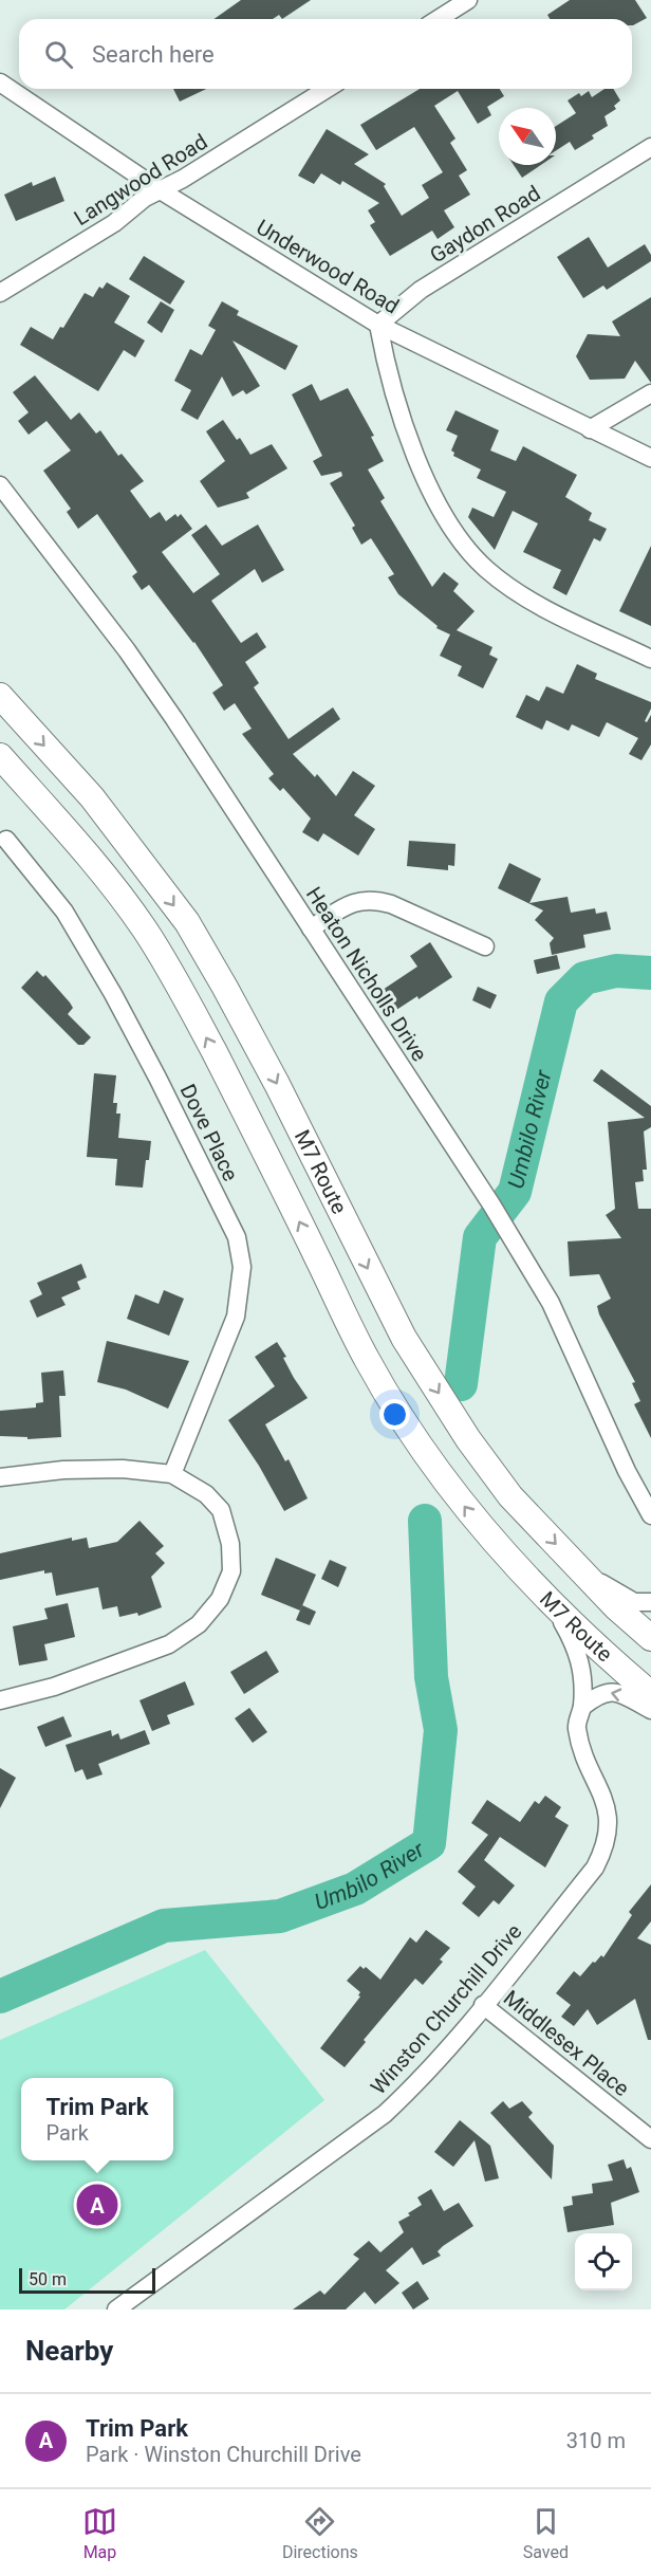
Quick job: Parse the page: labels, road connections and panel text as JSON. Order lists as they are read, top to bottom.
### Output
{
  "streets": {
    "highway": ["M7 Route"],
    "street": [
      "Langwood Road",
      "Gaydon Road",
      "Underwood Road",
      "Heaton Nicholls Drive",
      "Dove Place",
      "Winston Churchill Drive",
      "Middlesex Place"
    ]
  },
  "crossings": [
    ["Langwood Road", "Underwood Road"],
    ["Gaydon Road", "Underwood Road"],
    ["M7 Route", "Winston Churchill Drive"],
    ["Winston Churchill Drive", "Middlesex Place"]
  ],
  "water": ["Umbilo River"],
  "scale_bar": "50 m",
  "north": "top left",
  "page": {
    "search": "Search here",
    "popup": ["Trim Park", "Park"],
    "pins": "A",
    "scale": "50 m",
    "heading": "Nearby",
    "list": [
      {
        "mark": "A",
        "name": "Trim Park",
        "note": "Park · Winston Churchill Drive",
        "value": "310 m"
      }
    ],
    "nav": ["Map", "Directions", "Saved"]
  }
}
